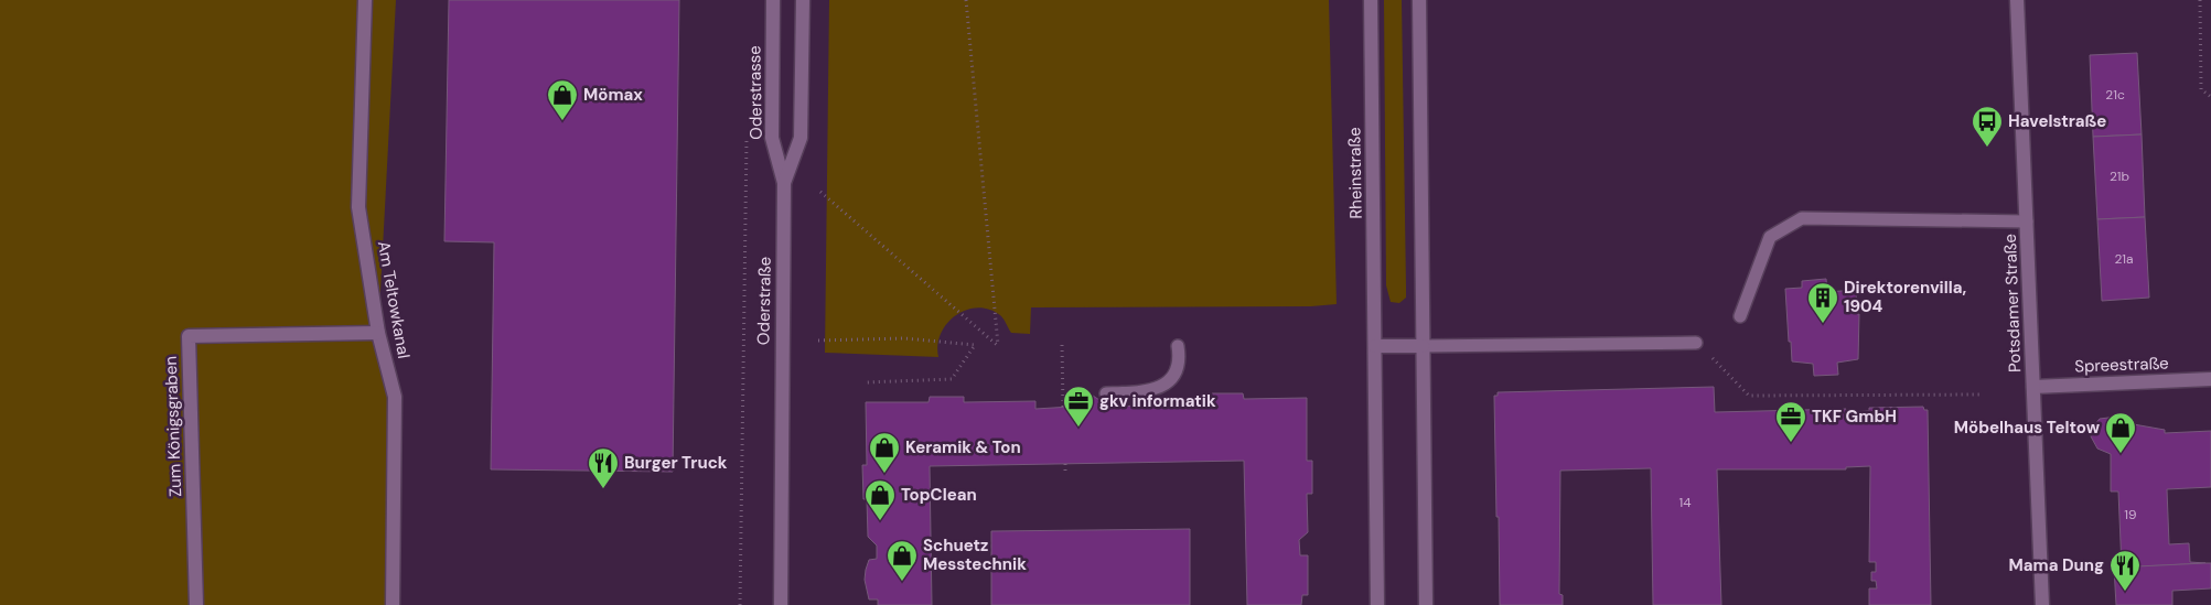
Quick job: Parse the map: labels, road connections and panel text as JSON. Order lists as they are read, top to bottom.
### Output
{
  "streets": {
    "street": [
      "Oderstrasse",
      "Rheinstraße",
      "Am Teltowkanal",
      "Oderstraße",
      "Potsdamer Straße",
      "Spreestraße",
      "Zum Königsgraben"
    ]
  },
  "crossings": [
    ["Oderstrasse", "Oderstraße"],
    ["Am Teltowkanal", "Zum Königsgraben"],
    ["Potsdamer Straße", "Spreestraße"]
  ],
  "places": {
    "shop": [
      "Mömax",
      "Möbelhaus Teltow",
      "Keramik & Ton",
      "TopClean",
      "Schuetz Messtechnik"
    ],
    "bus stop": ["Havelstraße"],
    "building": ["Direktorenvilla, 1904"],
    "office": ["gkv informatik", "TKF GmbH"],
    "restaurant": ["Burger Truck", "Mama Dung"]
  },
  "house_numbers": [
    "21c",
    "21b",
    "21a",
    "14",
    "19"
  ]
}
